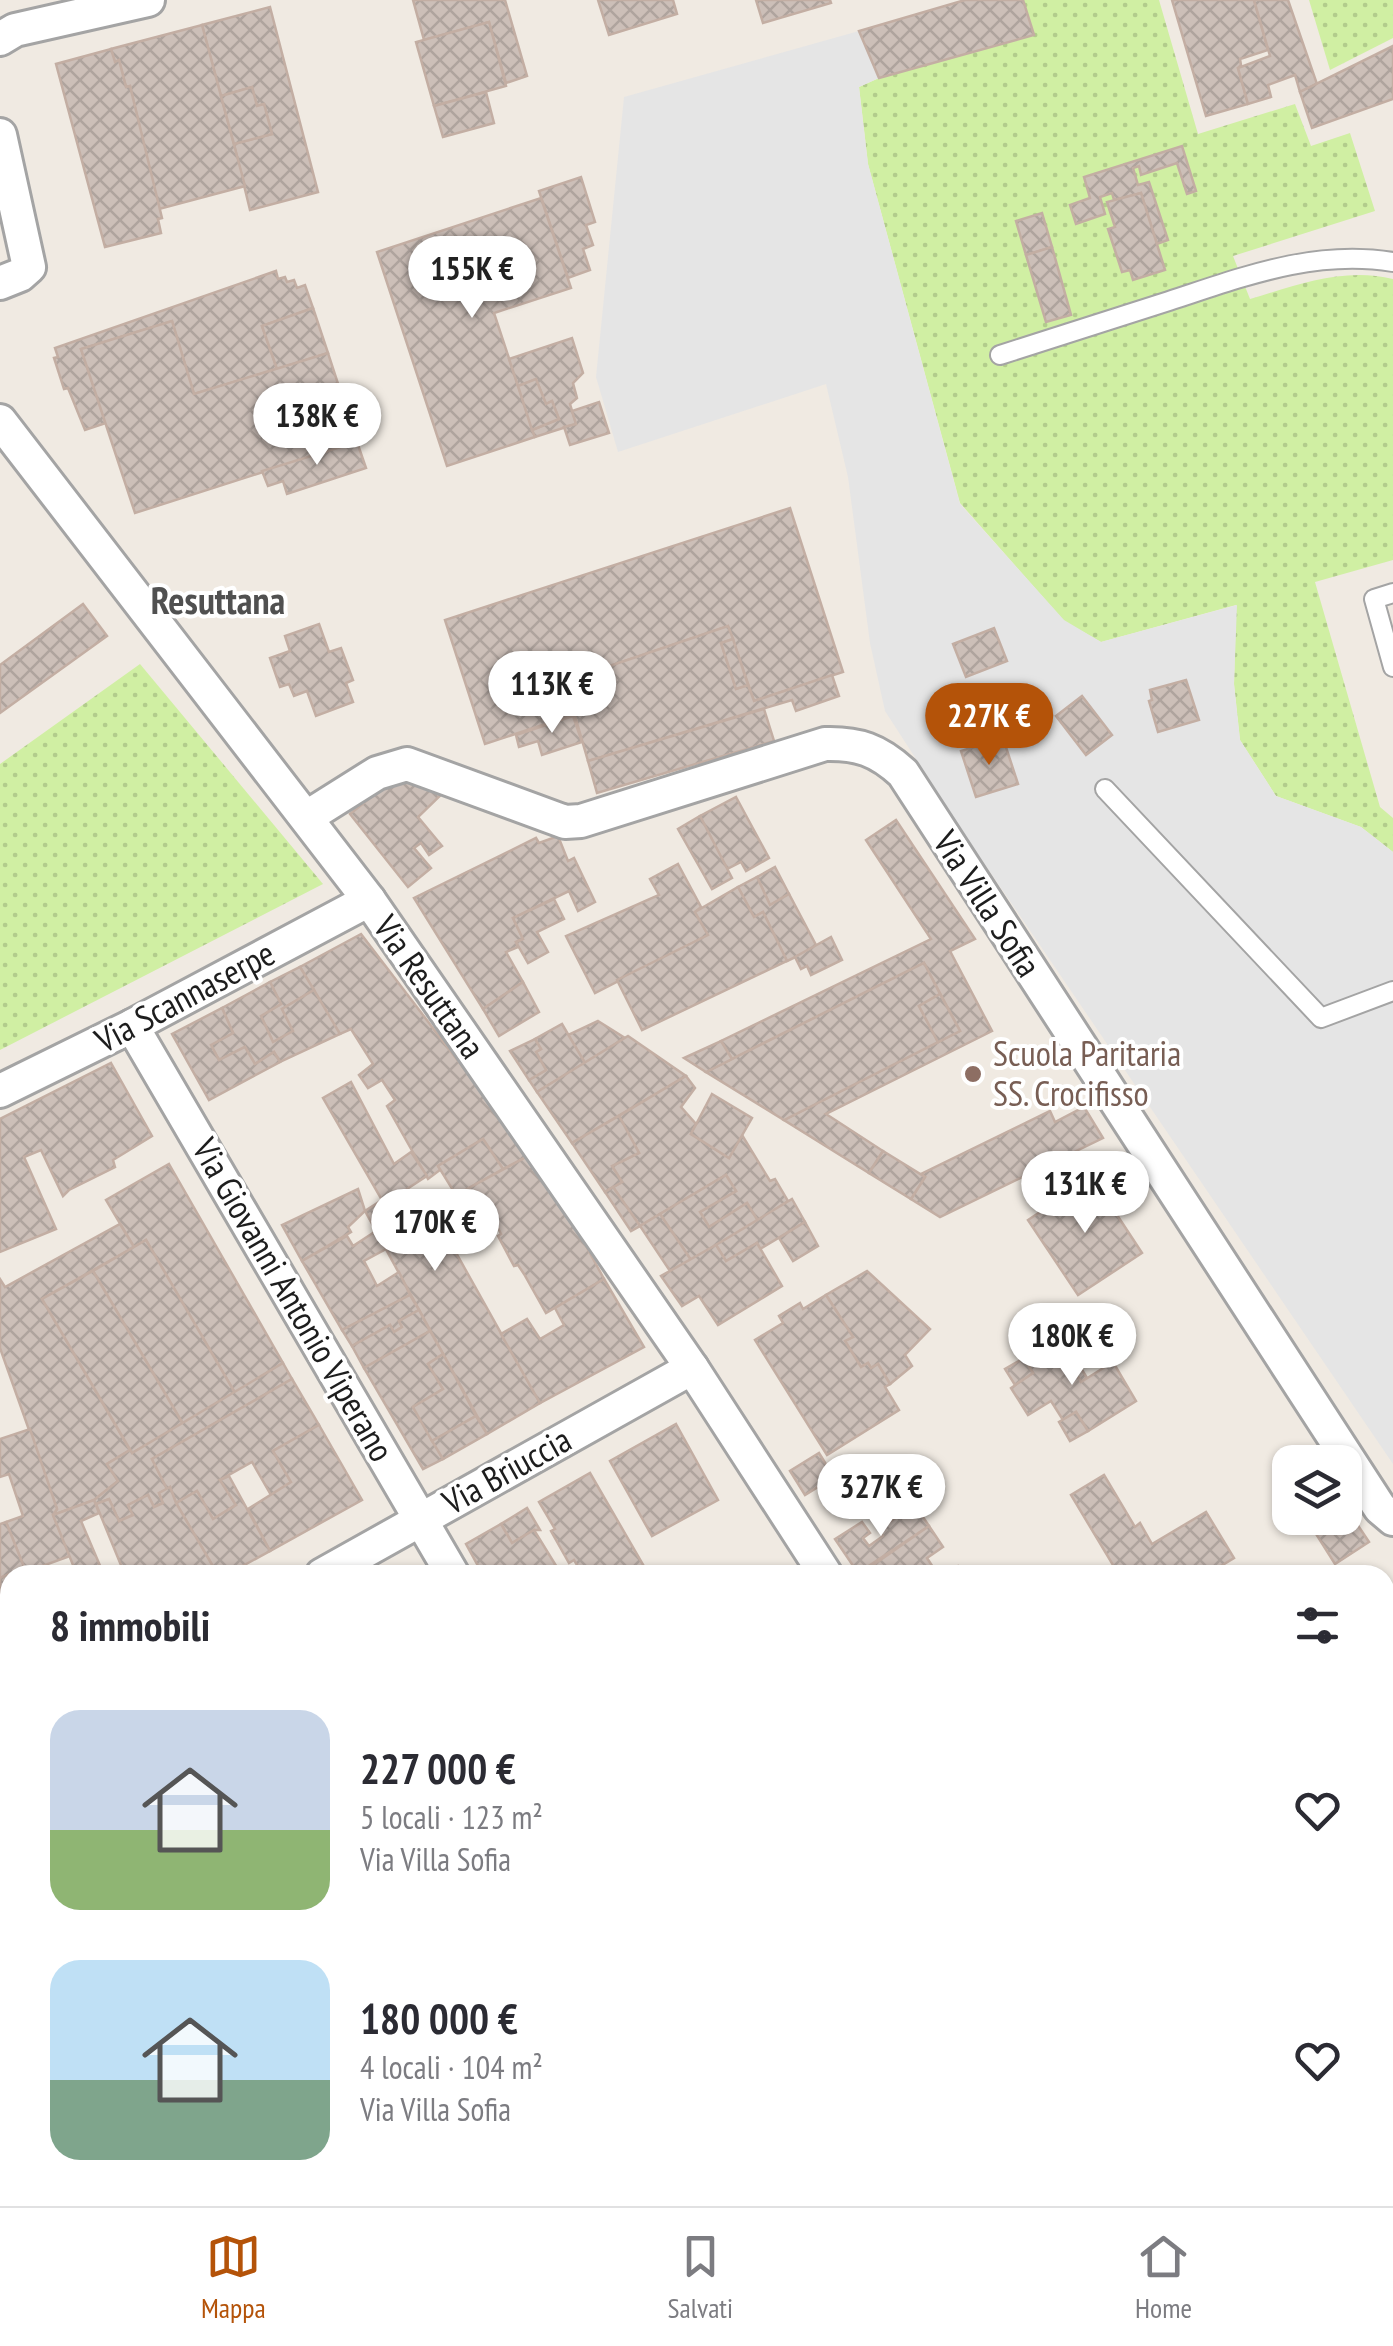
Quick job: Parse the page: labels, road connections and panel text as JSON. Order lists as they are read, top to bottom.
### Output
{
  "streets": {
    "street": [
      "Via Villa Sofia",
      "Via Resuttana",
      "Via Scannaserpe",
      "Via Giovanni Antonio Viperano",
      "Via Briuccia"
    ]
  },
  "crossings": [
    ["Via Villa Sofia", "Via Resuttana"],
    ["Via Resuttana", "Via Scannaserpe"],
    ["Via Resuttana", "Via Briuccia"],
    ["Via Scannaserpe", "Via Giovanni Antonio Viperano"],
    ["Via Giovanni Antonio Viperano", "Via Briuccia"]
  ],
  "districts": ["Resuttana"],
  "places": ["Scuola Paritaria SS. Crocifisso"],
  "page": {
    "price": [
      "155K €",
      "138K €",
      "113K €",
      "227K €",
      "131K €",
      "170K €",
      "180K €",
      "327K €"
    ],
    "heading": "8 immobili",
    "list": [
      {
        "name": "227 000 €",
        "note": "5 locali · 123 m² · Via Villa Sofia"
      },
      {
        "name": "180 000 €",
        "note": "4 locali · 104 m² · Via Villa Sofia"
      }
    ],
    "tabs": ["Mappa", "Salvati", "Home"]
  }
}
